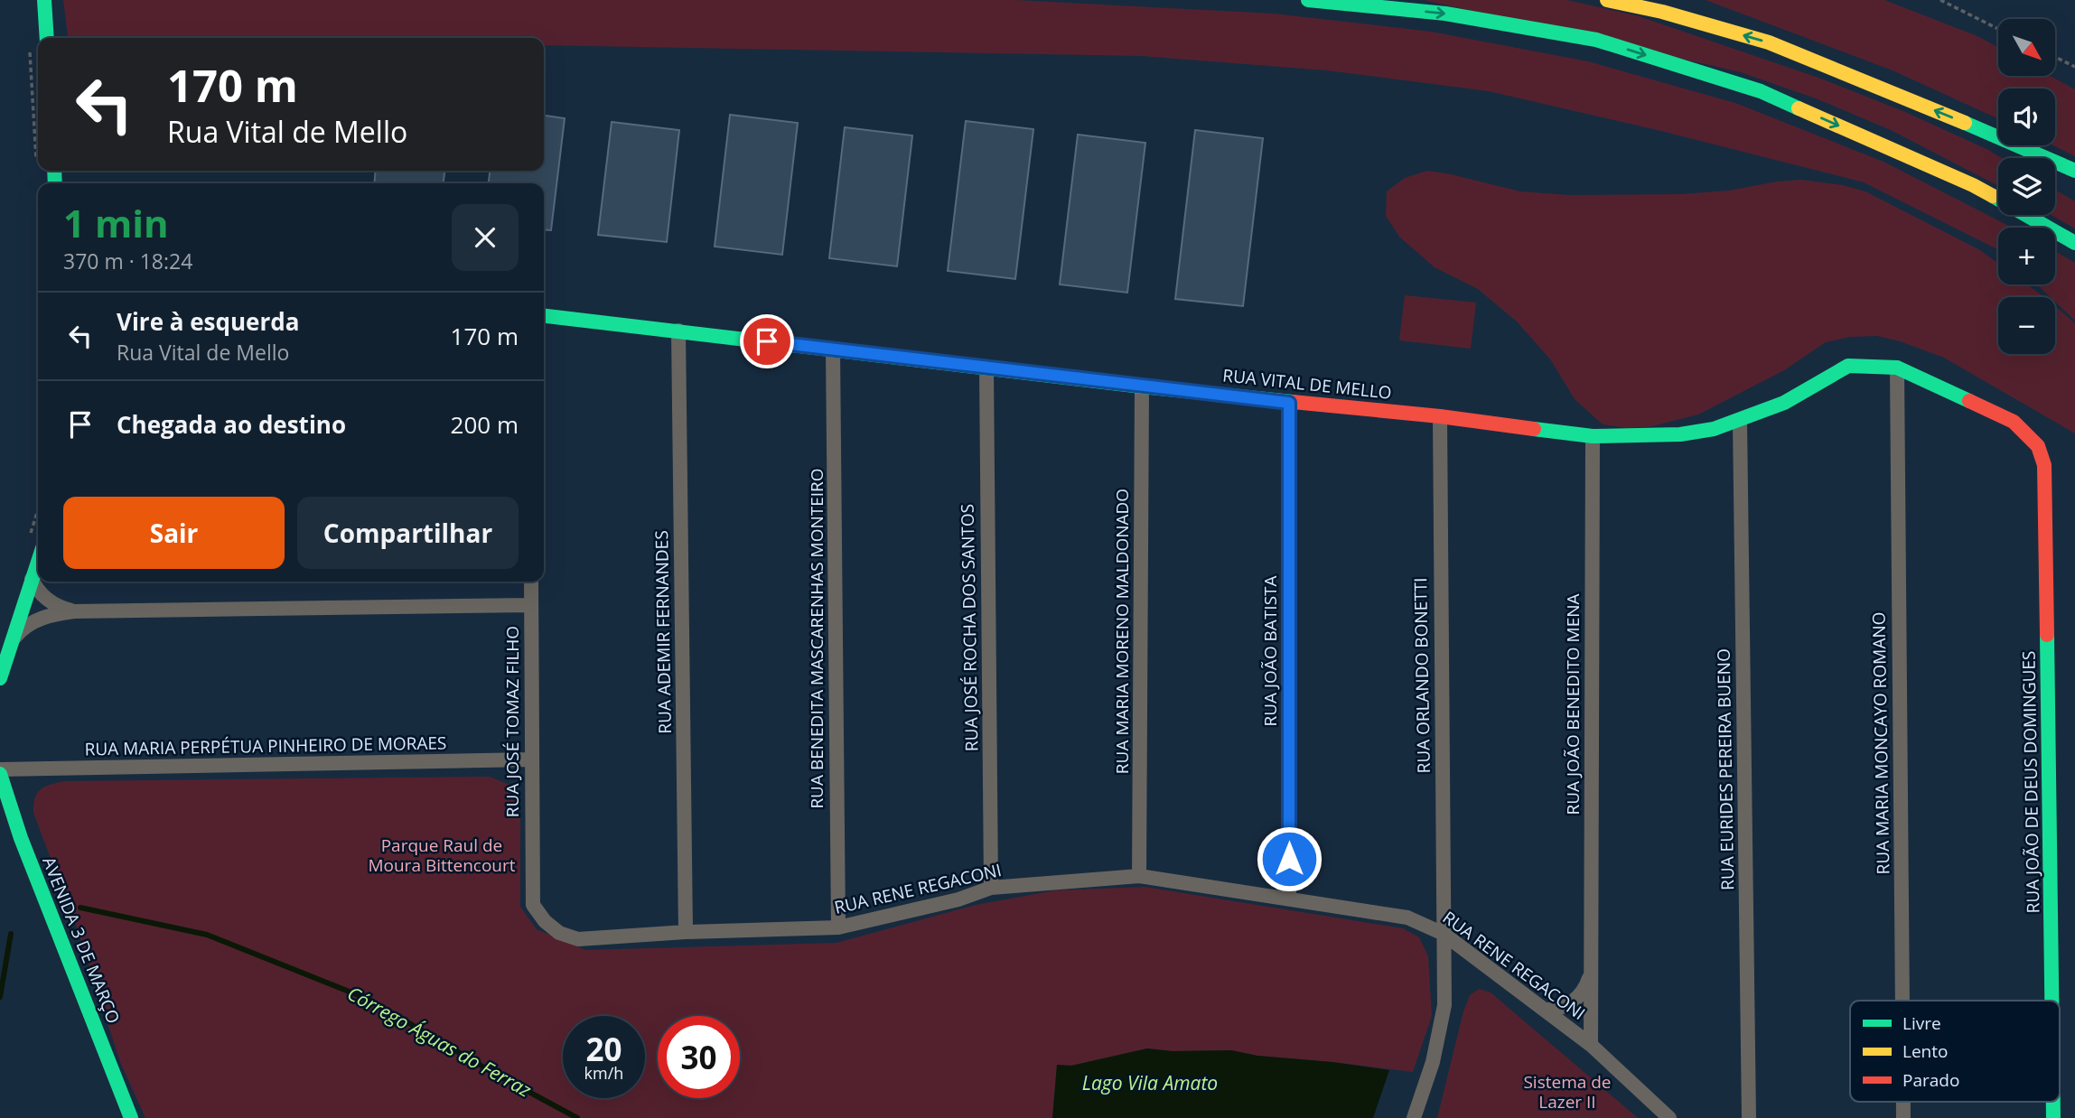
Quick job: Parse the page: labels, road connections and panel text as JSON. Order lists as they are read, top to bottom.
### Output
{
  "streets": {
    "main road": ["RUA VITAL DE MELLO", "RUA JOÃO DE DEUS DOMINGUES", "AVENIDA 3 DE MARÇO"],
    "street": [
      "RUA JOSÉ ROCHA DOS SANTOS",
      "RUA MARIA MORENO MALDONADO",
      "RUA ADEMIR FERNANDES",
      "RUA BENEDITA MASCARENHAS MONTEIRO",
      "RUA JOÃO BATISTA",
      "RUA ORLANDO BONETTI",
      "RUA JOÃO BENEDITO MENA",
      "RUA JOSÉ TOMAZ FILHO",
      "RUA MARIA MONCAYO ROMANO",
      "RUA MARIA PERPÉTUA PINHEIRO DE MORAES",
      "RUA EURIDES PEREIRA BUENO",
      "RUA RENE REGACONI"
    ]
  },
  "crossings": [
    ["RUA VITAL DE MELLO", "RUA JOSÉ ROCHA DOS SANTOS"],
    ["RUA VITAL DE MELLO", "RUA MARIA MORENO MALDONADO"],
    ["RUA VITAL DE MELLO", "RUA ADEMIR FERNANDES"],
    ["RUA VITAL DE MELLO", "RUA BENEDITA MASCARENHAS MONTEIRO"],
    ["RUA VITAL DE MELLO", "RUA JOÃO BATISTA"],
    ["RUA VITAL DE MELLO", "RUA ORLANDO BONETTI"],
    ["RUA VITAL DE MELLO", "RUA JOÃO BENEDITO MENA"],
    ["RUA VITAL DE MELLO", "RUA MARIA MONCAYO ROMANO"],
    ["RUA VITAL DE MELLO", "RUA EURIDES PEREIRA BUENO"],
    ["RUA VITAL DE MELLO", "RUA JOÃO DE DEUS DOMINGUES"],
    ["RUA JOSÉ ROCHA DOS SANTOS", "RUA RENE REGACONI"],
    ["RUA MARIA MORENO MALDONADO", "RUA RENE REGACONI"],
    ["RUA ADEMIR FERNANDES", "RUA RENE REGACONI"],
    ["RUA BENEDITA MASCARENHAS MONTEIRO", "RUA RENE REGACONI"],
    ["RUA JOÃO BATISTA", "RUA RENE REGACONI"],
    ["RUA ORLANDO BONETTI", "RUA RENE REGACONI"],
    ["RUA JOÃO BENEDITO MENA", "RUA RENE REGACONI"],
    ["RUA JOSÉ TOMAZ FILHO", "RUA MARIA PERPÉTUA PINHEIRO DE MORAES"],
    ["RUA JOSÉ TOMAZ FILHO", "RUA RENE REGACONI"]
  ],
  "water": ["Córrego Águas do Ferraz", "Lago Vila Amato"],
  "parks": ["Parque Raul de Moura Bittencourt", "Sistema de Lazer II"],
  "legend": ["Livre", "Lento", "Parado"],
  "north": "bottom right",
  "page": {
    "map_buttons": ["+", "−"],
    "turn": ["170 m", "Rua Vital de Mello"],
    "heading": ["1 min", "370 m · 18:24"],
    "list": [
      {
        "name": "Vire à esquerda",
        "note": "Rua Vital de Mello",
        "value": "170 m"
      },
      {
        "name": "Chegada ao destino",
        "value": "200 m"
      }
    ],
    "buttons": ["Sair", "Compartilhar"],
    "speed": "20 km/h",
    "limit": "30"
  }
}
